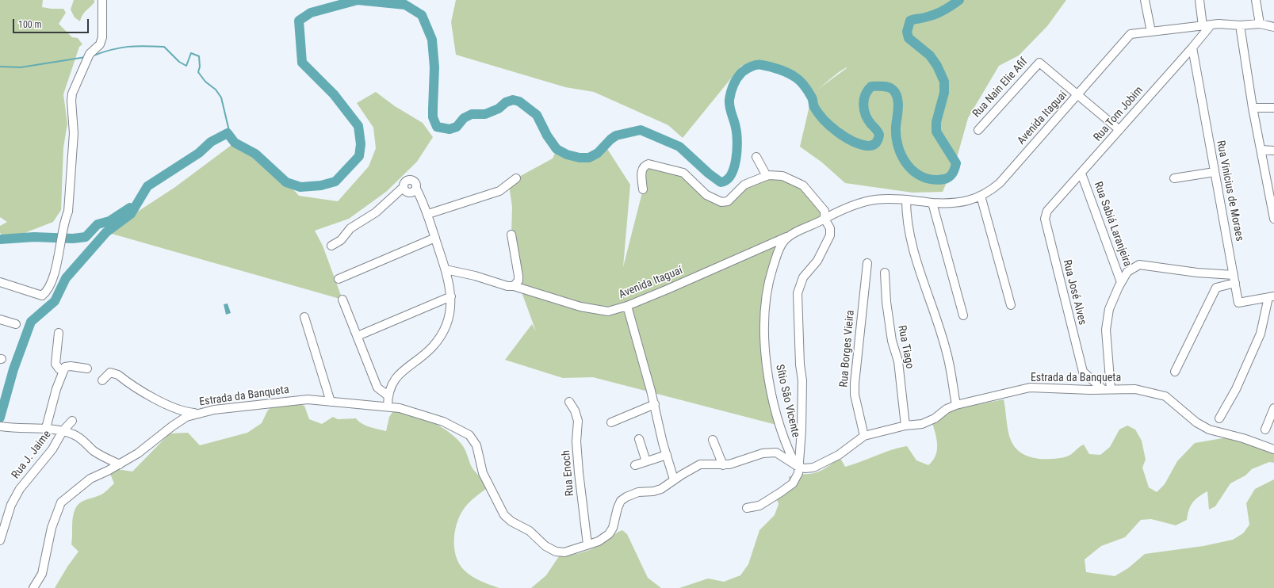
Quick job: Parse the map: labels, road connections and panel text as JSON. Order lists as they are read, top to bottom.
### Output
{
  "streets": {
    "street": [
      "Rua Nain Elie Afif",
      "Rua Tom Jobim",
      "Avenida Itaguai",
      "Rua Vinicius de Moraes",
      "Rua Sabiá Laranjeira",
      "Avenida Itaguaí",
      "Rua José Alves",
      "Rua Tiago",
      "Rua Borges Vieira",
      "Estrada da Banqueta",
      "Sítio São Vicente",
      "Rua J. Jaime",
      "Rua Enoch"
    ]
  },
  "crossings": [
    ["Rua Nain Elie Afif", "Avenida Itaguai"],
    ["Rua Tom Jobim", "Avenida Itaguai"],
    ["Rua Tom Jobim", "Rua Vinicius de Moraes"],
    ["Rua Tom Jobim", "Rua Sabiá Laranjeira"],
    ["Rua Tom Jobim", "Rua José Alves"],
    ["Rua Vinicius de Moraes", "Rua Sabiá Laranjeira"],
    ["Rua Sabiá Laranjeira", "Estrada da Banqueta"],
    ["Avenida Itaguaí", "Sítio São Vicente"],
    ["Rua José Alves", "Estrada da Banqueta"],
    ["Rua Tiago", "Estrada da Banqueta"],
    ["Rua Borges Vieira", "Estrada da Banqueta"],
    ["Estrada da Banqueta", "Sítio São Vicente"],
    ["Estrada da Banqueta", "Rua Enoch"]
  ],
  "scale_bar": "100 m"
}
